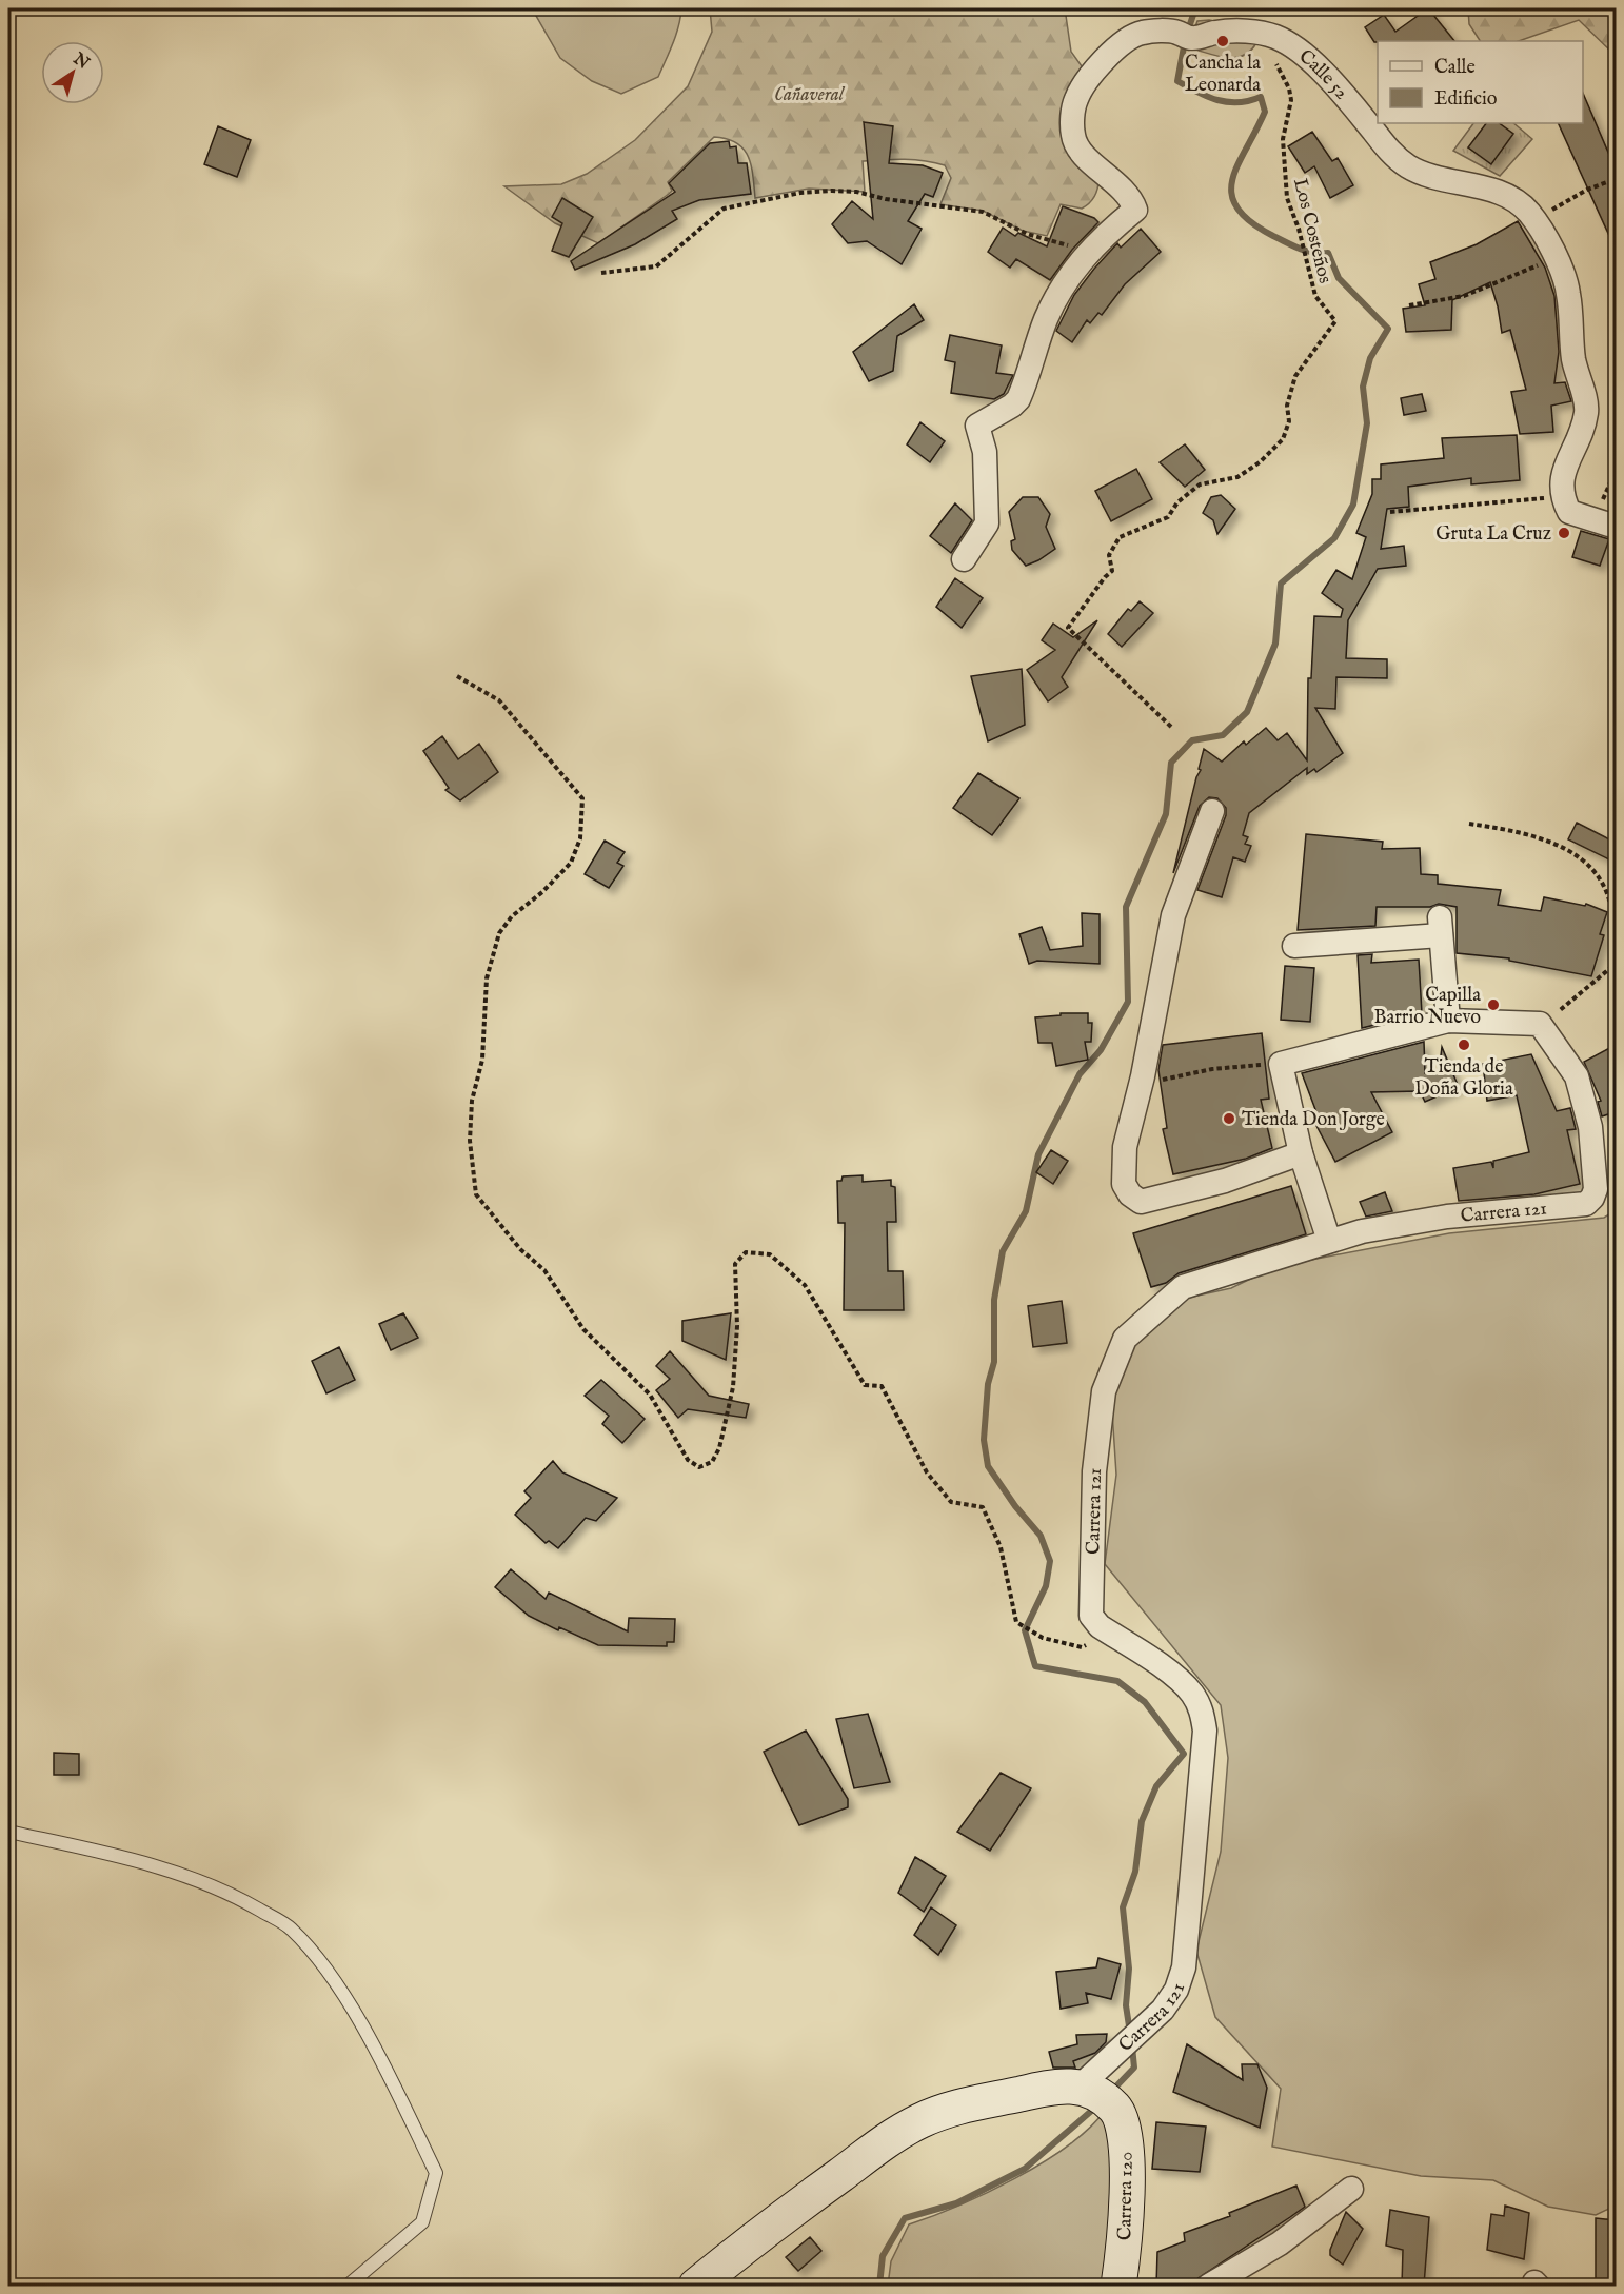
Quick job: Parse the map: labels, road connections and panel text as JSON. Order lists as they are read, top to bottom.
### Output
{
  "streets": {
    "street": ["Calle 52", "Carrera 121", "Carrera 120"],
    "path": ["Los Costeños"]
  },
  "crossings": [
    ["Carrera 121", "Carrera 120"]
  ],
  "parks": ["Cañaveral"],
  "places": [
    "Cancha la Leonarda",
    "Gruta La Cruz",
    "Capilla Barrio Nuevo",
    "Tienda de Doña Gloria",
    "Tienda Don Jorge"
  ],
  "legend": ["Calle", "Edificio"],
  "north": "top right"
}
